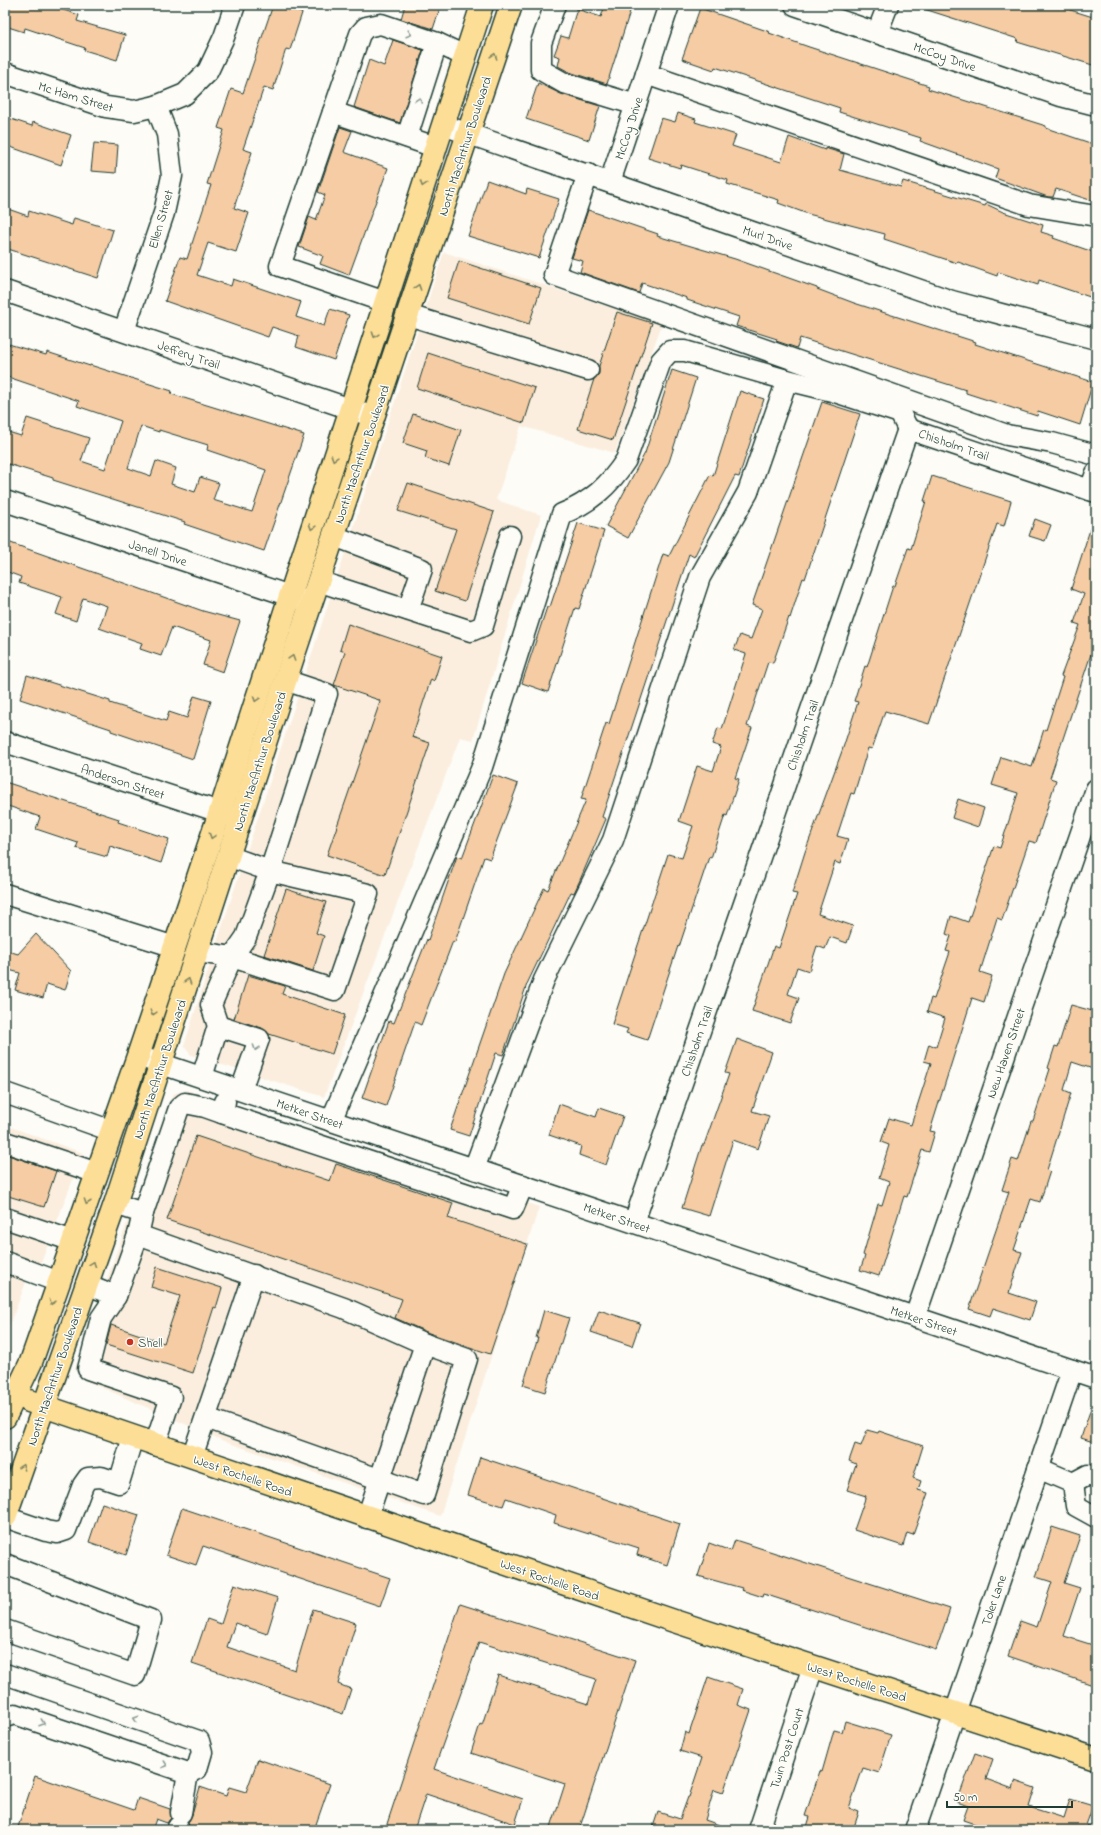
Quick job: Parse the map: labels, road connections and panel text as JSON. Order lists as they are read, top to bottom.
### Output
{
  "streets": {
    "main road": ["North MacArthur Boulevard", "West Rochelle Road"],
    "street": [
      "McCoy Drive",
      "Mc Ham Street",
      "Ellen Street",
      "Murl Drive",
      "Jeffery Trail",
      "Chisholm Trail",
      "Janell Drive",
      "Anderson Street",
      "New Haven Street",
      "Metker Street",
      "Toler Lane",
      "Twin Post Court"
    ]
  },
  "crossings": [
    ["McCoy Drive", "Murl Drive"],
    ["Mc Ham Street", "Ellen Street"],
    ["North MacArthur Boulevard", "Murl Drive"],
    ["North MacArthur Boulevard", "Jeffery Trail"],
    ["North MacArthur Boulevard", "Janell Drive"],
    ["North MacArthur Boulevard", "Anderson Street"],
    ["North MacArthur Boulevard", "Metker Street"],
    ["North MacArthur Boulevard", "West Rochelle Road"],
    ["Ellen Street", "Jeffery Trail"],
    ["Chisholm Trail", "Metker Street"],
    ["New Haven Street", "Metker Street"],
    ["Metker Street", "Toler Lane"],
    ["West Rochelle Road", "Toler Lane"],
    ["West Rochelle Road", "Twin Post Court"]
  ],
  "places": ["Shell"],
  "scale_bar": "50 m"
}
